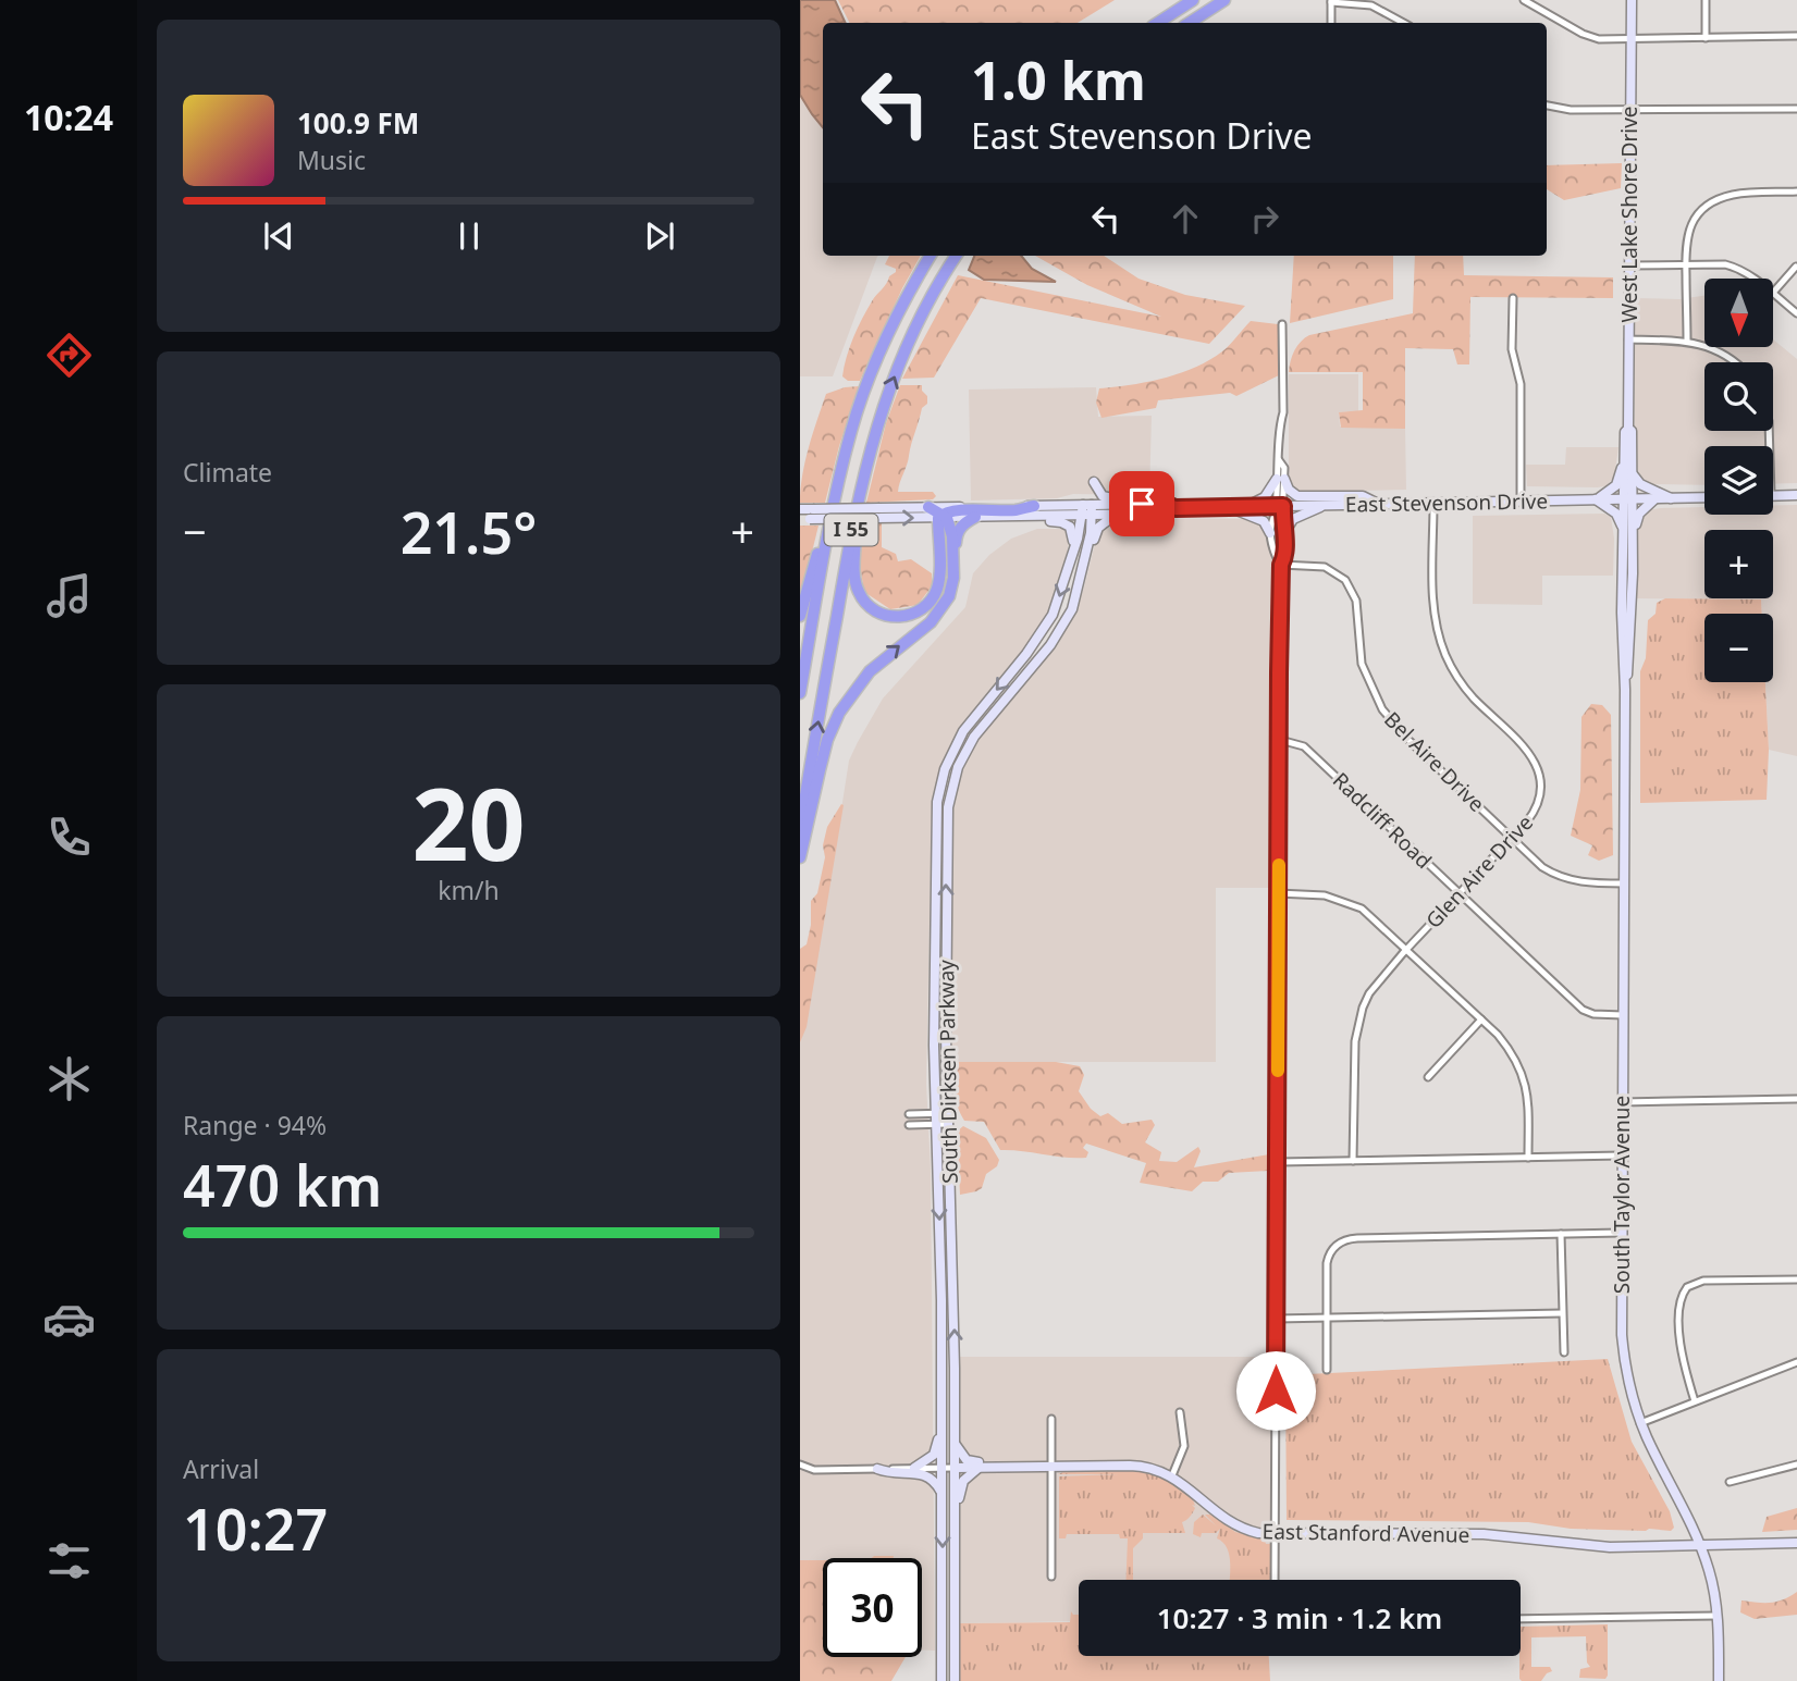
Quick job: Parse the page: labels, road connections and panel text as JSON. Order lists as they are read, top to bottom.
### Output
{
  "streets": {
    "highway": ["I 55"],
    "main road": [
      "West Lake Shore Drive",
      "East Stevenson Drive",
      "South Dirksen Parkway",
      "South Taylor Avenue",
      "East Stanford Avenue"
    ],
    "street": ["Bel Aire Drive", "Radcliff Road", "Glen Aire Drive"]
  },
  "crossings": [
    ["West Lake Shore Drive", "East Stevenson Drive"],
    ["West Lake Shore Drive", "South Taylor Avenue"],
    ["East Stevenson Drive", "Glen Aire Drive"],
    ["East Stevenson Drive", "South Dirksen Parkway"],
    ["East Stevenson Drive", "South Taylor Avenue"],
    ["Bel Aire Drive", "Glen Aire Drive"],
    ["Bel Aire Drive", "South Taylor Avenue"],
    ["Radcliff Road", "Glen Aire Drive"],
    ["Radcliff Road", "South Taylor Avenue"],
    ["South Dirksen Parkway", "East Stanford Avenue"],
    ["South Taylor Avenue", "East Stanford Avenue"]
  ],
  "north": "bottom",
  "page": {
    "tabs": "10:24",
    "turn": ["1.0 km", "East Stevenson Drive"],
    "song": ["100.9 FM", "Music"],
    "map_buttons": ["+", "−"],
    "tile": [
      "Climate",
      ["20", "km/h"],
      ["Range · 94%", "470 km"],
      ["Arrival", "10:27"]
    ],
    "heat": ["−", "21.5°", "+"],
    "limit": "30",
    "trip": "10:27 · 3 min · 1.2 km"
  }
}
